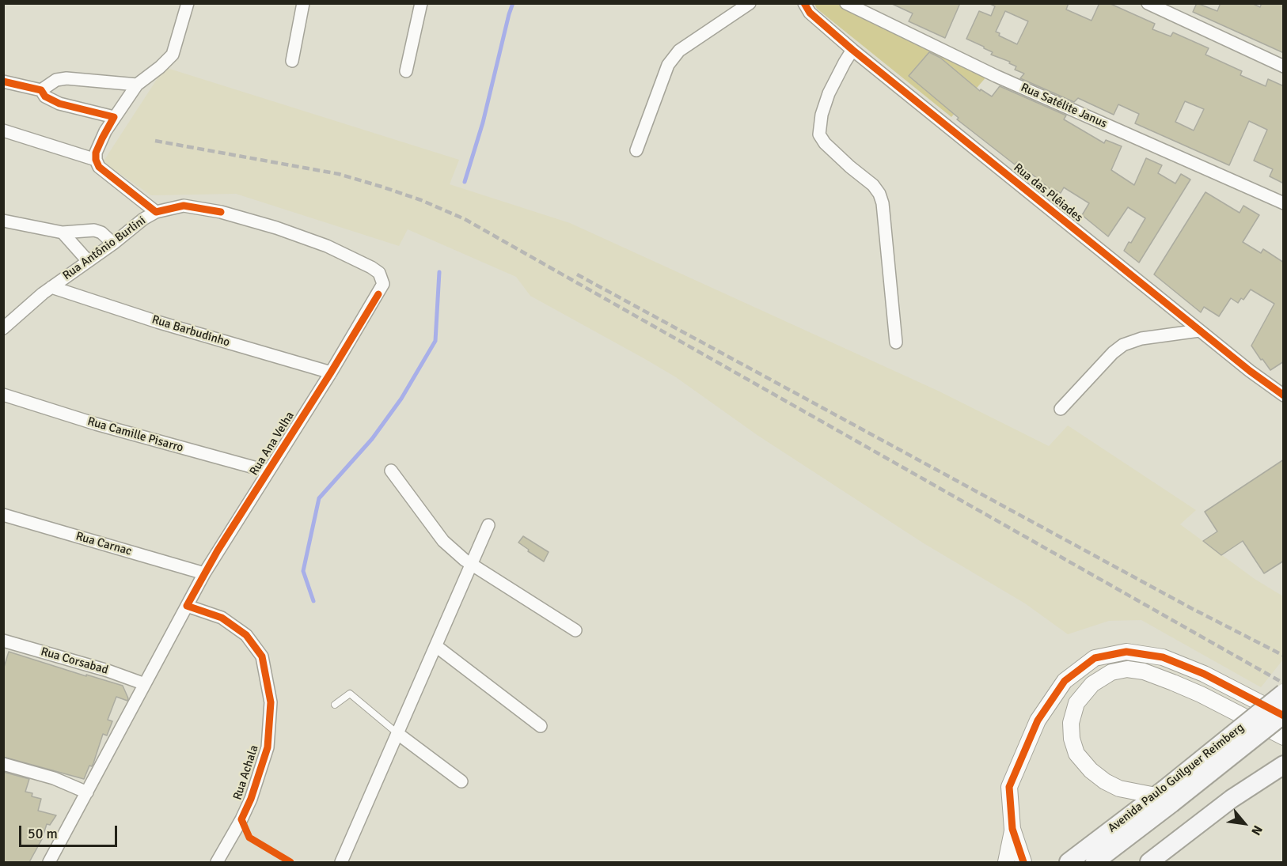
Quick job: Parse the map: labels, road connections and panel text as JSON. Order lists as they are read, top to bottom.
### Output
{
  "streets": {
    "main road": ["Avenida Paulo Guilguer Reimberg"],
    "street": [
      "Rua Satélite Janus",
      "Rua das Plêiades",
      "Rua Antônio Burlini",
      "Rua Barbudinho",
      "Rua Camille Pisarro",
      "Rua Ana Velha",
      "Rua Carnac",
      "Rua Corsabad",
      "Rua Achala"
    ]
  },
  "crossings": [
    ["Rua Antônio Burlini", "Rua Barbudinho"],
    ["Rua Antônio Burlini", "Rua Ana Velha"],
    ["Rua Barbudinho", "Rua Ana Velha"],
    ["Rua Camille Pisarro", "Rua Ana Velha"],
    ["Rua Ana Velha", "Rua Carnac"],
    ["Rua Ana Velha", "Rua Corsabad"],
    ["Rua Ana Velha", "Rua Achala"]
  ],
  "scale_bar": "50 m",
  "north": "bottom right"
}
